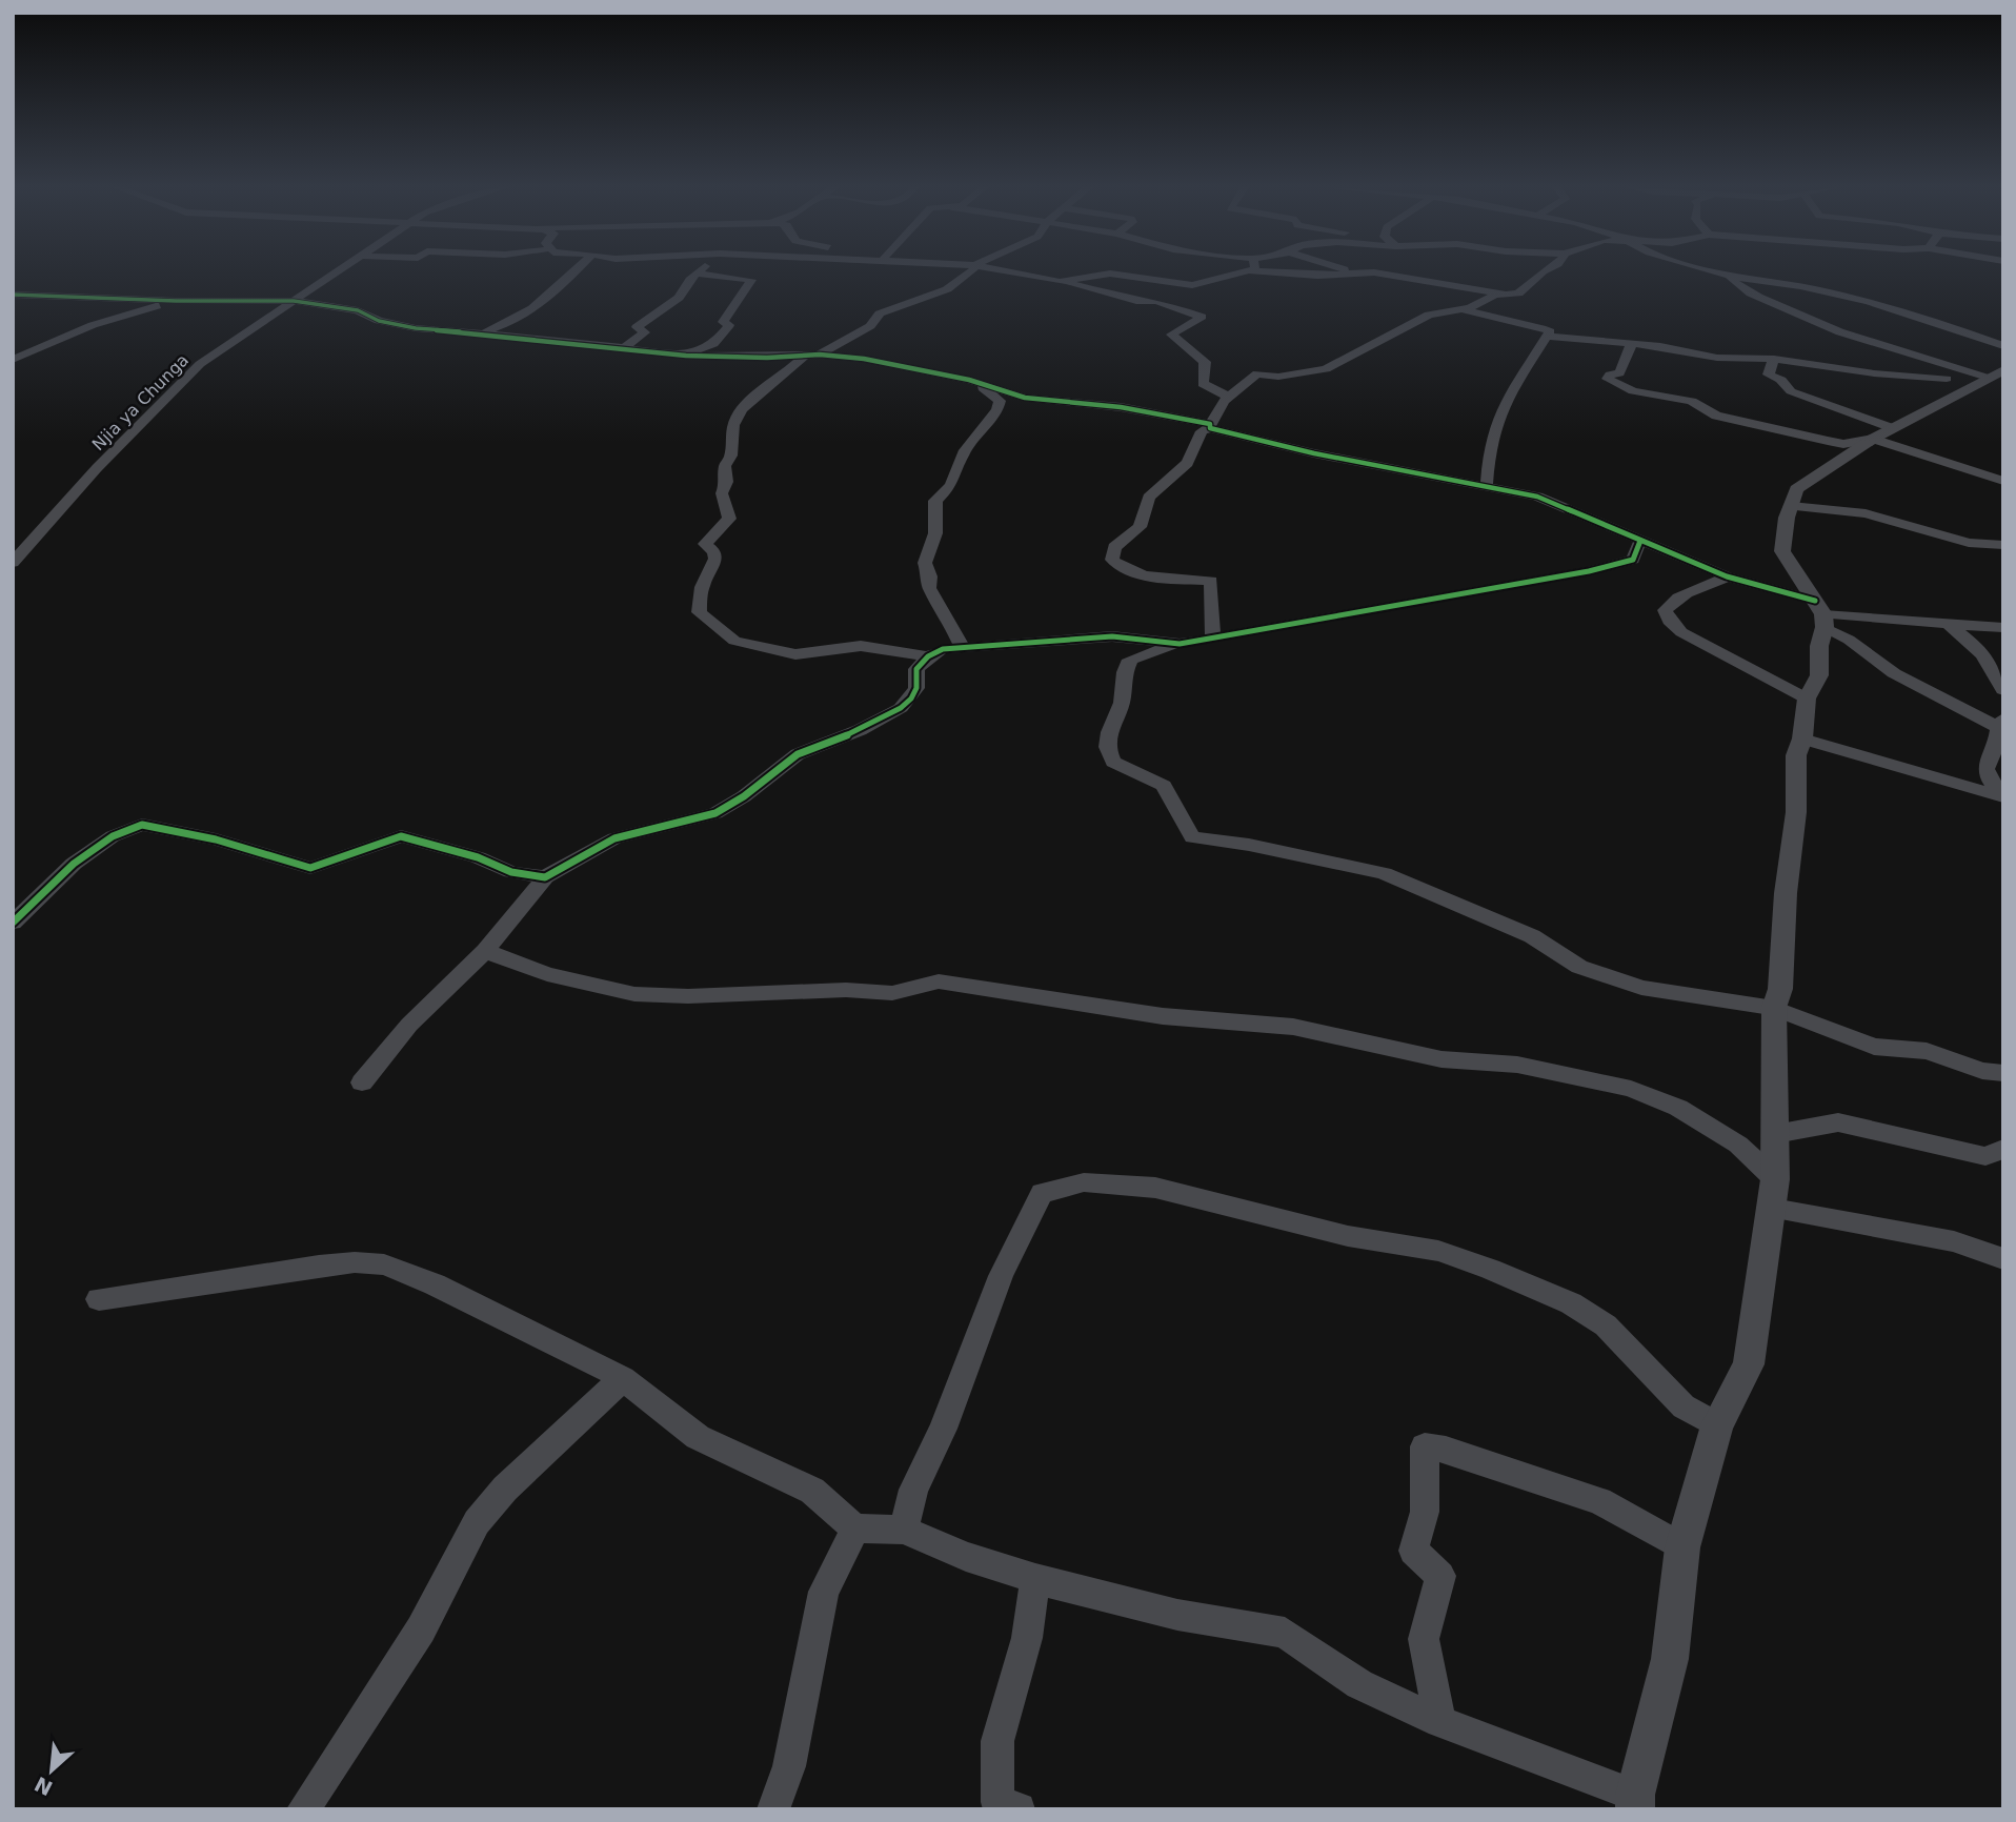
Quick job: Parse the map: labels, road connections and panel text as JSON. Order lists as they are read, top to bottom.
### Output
{
  "streets": {
    "street": ["Njia ya Chunga"]
  },
  "north": "bottom left"
}
